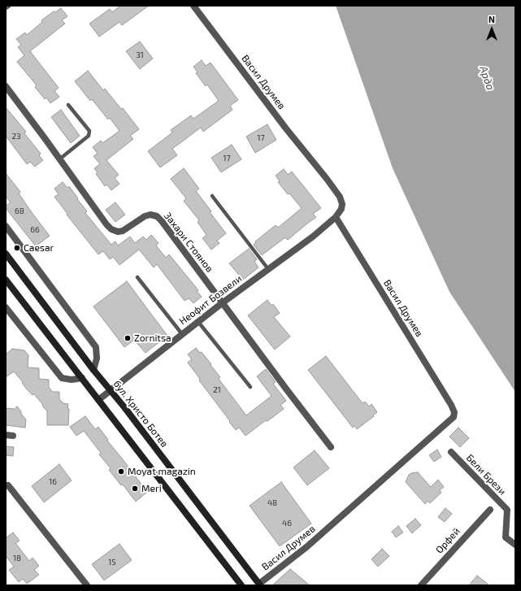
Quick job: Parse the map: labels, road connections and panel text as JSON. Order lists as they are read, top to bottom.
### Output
{
  "streets": {
    "main road": ["бул. Христо Ботев"],
    "street": [
      "Васил Друмев",
      "Захари Стоянов",
      "Неофит Бозвели",
      "Бели Брези",
      "Орфей"
    ]
  },
  "crossings": [
    ["Васил Друмев", "Неофит Бозвели"],
    ["Васил Друмев", "бул. Христо Ботев"],
    ["Захари Стоянов", "Неофит Бозвели"],
    ["Неофит Бозвели", "бул. Христо Ботев"]
  ],
  "water": ["Арда"],
  "places": [
    "Caesar",
    "Zornitsa",
    "Moyat magazin",
    "Meri"
  ],
  "house_numbers": [
    "31",
    "23",
    "17",
    "17",
    "68",
    "66",
    "21",
    "16",
    "48",
    "46",
    "18",
    "15"
  ],
  "north": "top"
}
